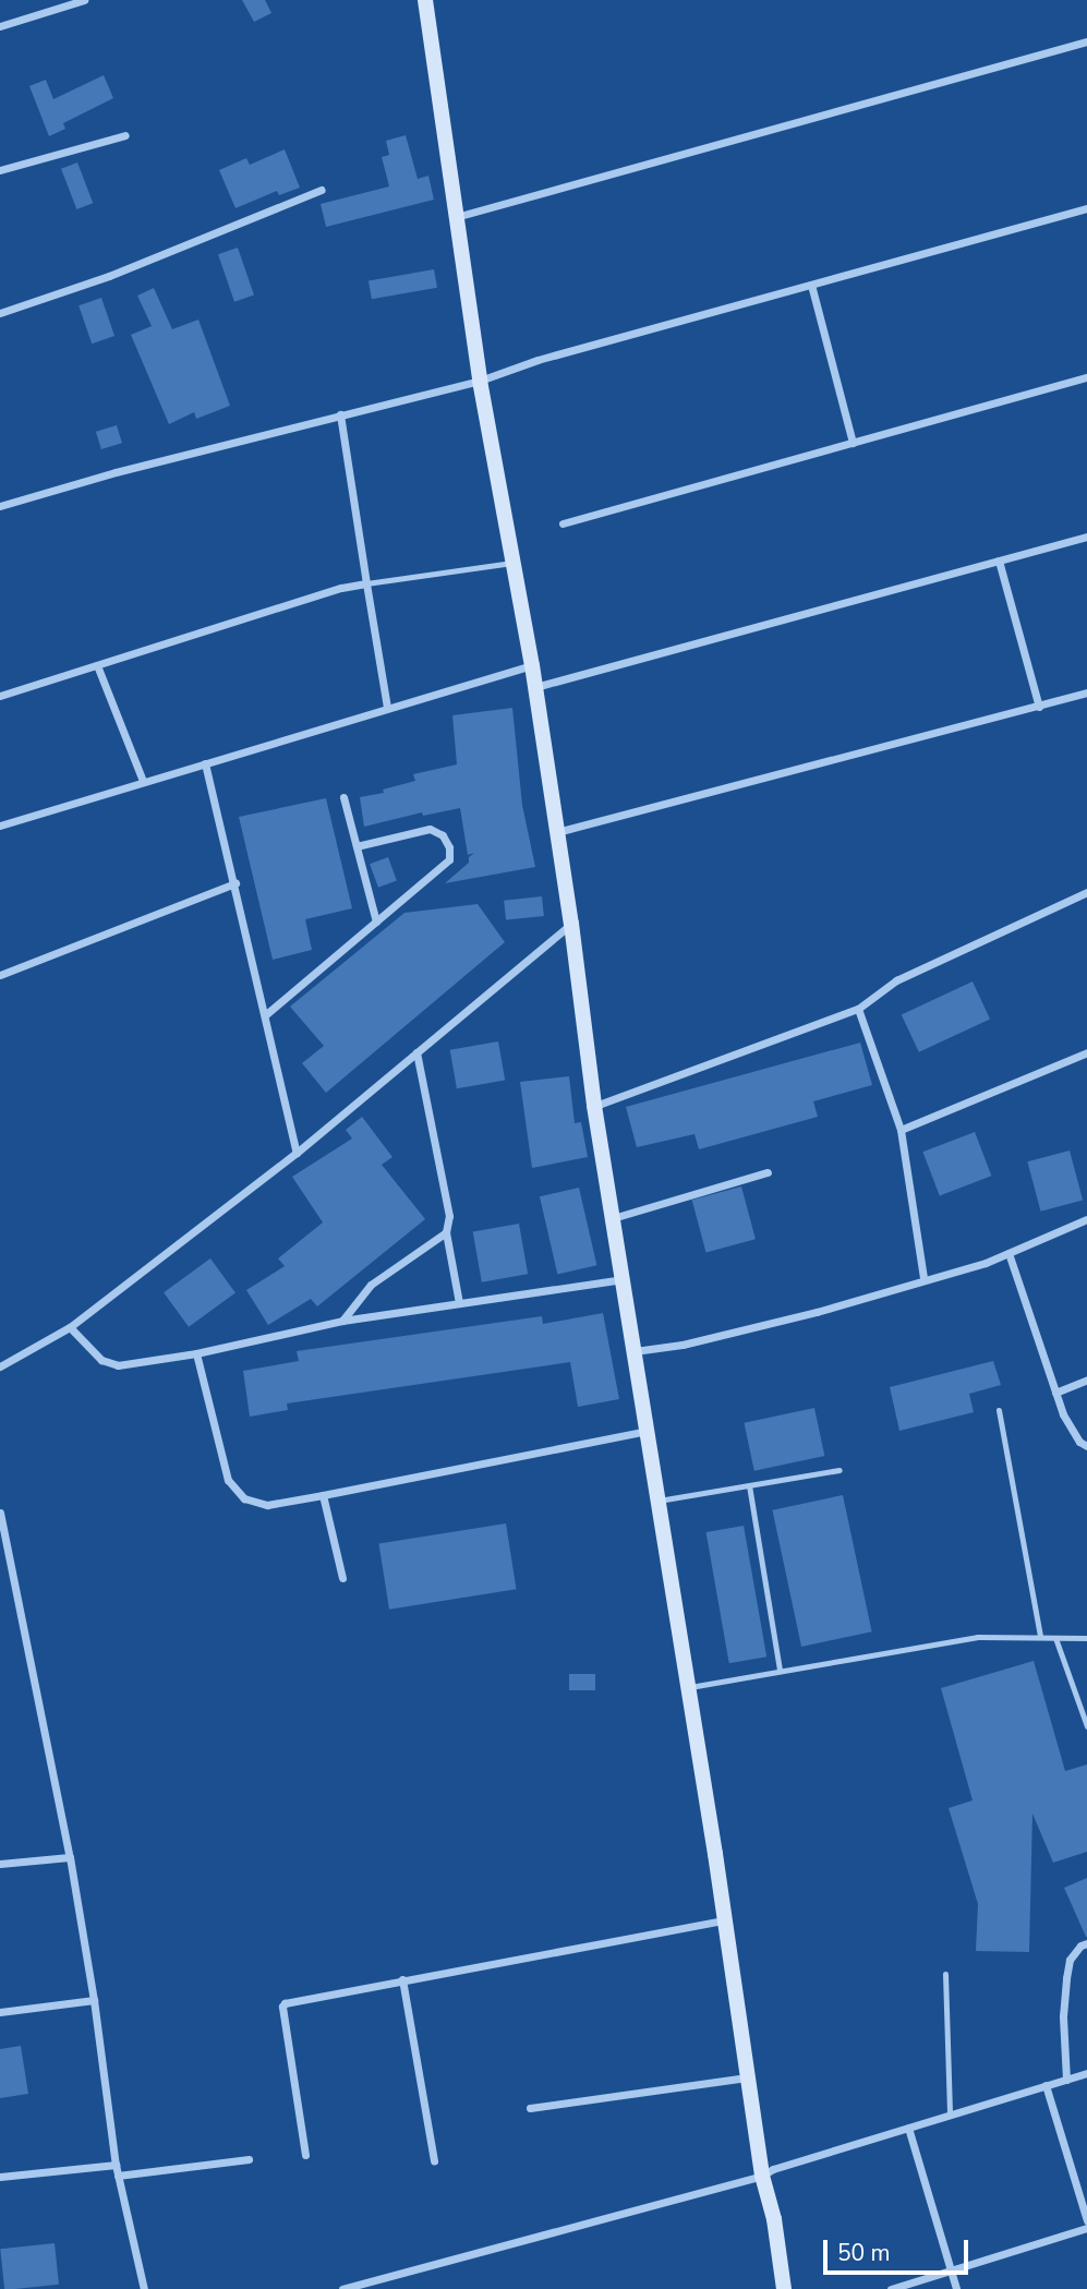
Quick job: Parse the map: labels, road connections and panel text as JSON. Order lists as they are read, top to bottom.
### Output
{
  "scale_bar": "50 m"
}
